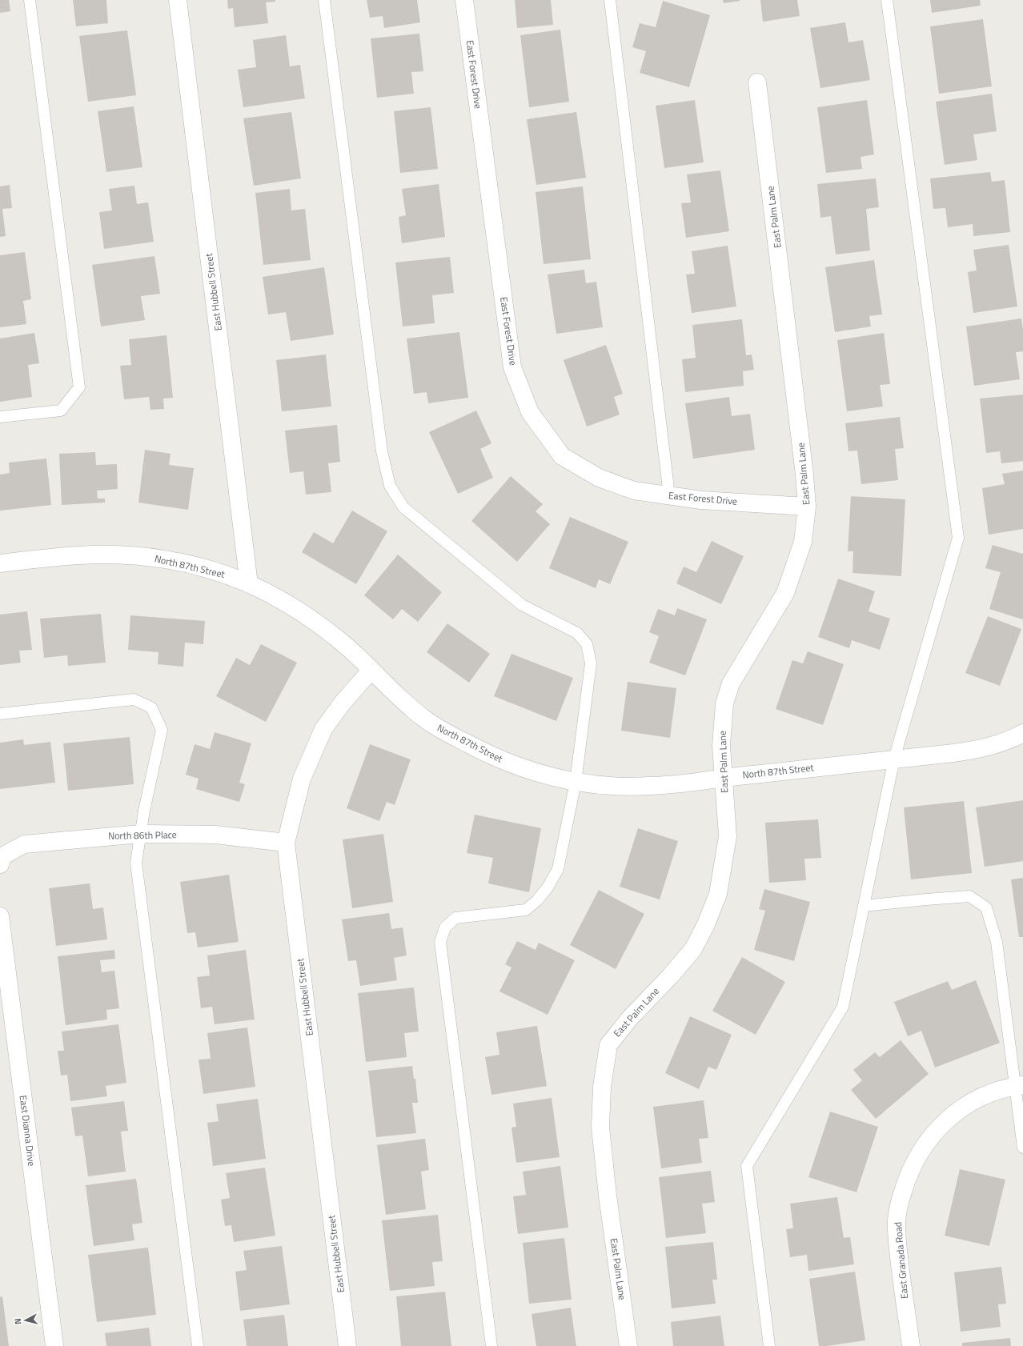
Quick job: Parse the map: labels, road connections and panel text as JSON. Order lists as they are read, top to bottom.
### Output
{
  "streets": {
    "street": [
      "East Forest Drive",
      "East Palm Lane",
      "East Hubbell Street",
      "North 87th Street",
      "North 86th Place",
      "East Dianna Drive",
      "East Granada Road"
    ]
  },
  "crossings": [
    ["East Forest Drive", "East Palm Lane"],
    ["East Palm Lane", "North 87th Street"],
    ["East Hubbell Street", "North 87th Street"],
    ["East Hubbell Street", "North 86th Place"]
  ],
  "north": "left"
}
